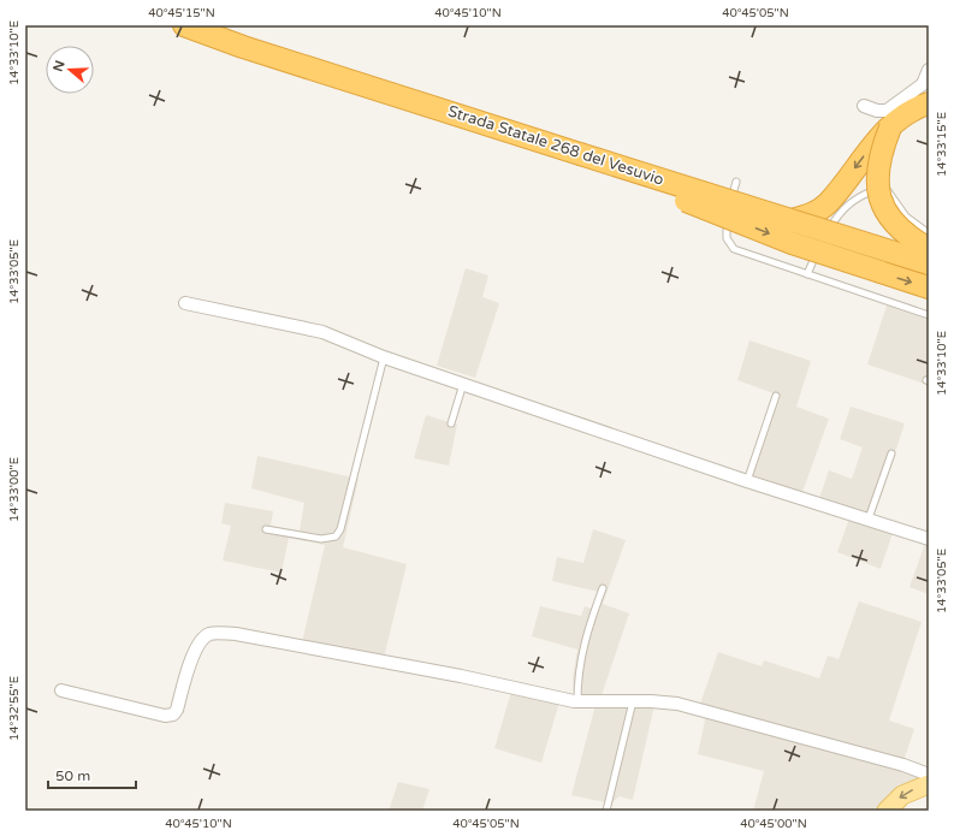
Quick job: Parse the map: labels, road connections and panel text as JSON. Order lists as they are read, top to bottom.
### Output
{
  "streets": {
    "highway": ["Strada Statale 268 del Vesuvio"]
  },
  "scale_bar": "50 m",
  "north": "left",
  "coordinates": [
    "40°45'15\"N",
    "40°45'10\"N",
    "40°45'05\"N",
    "14°33'10\"E",
    "14°33'15\"E",
    "14°33'05\"E",
    "14°33'00\"E",
    "14°32'55\"E",
    "40°45'00\"N"
  ]
}
